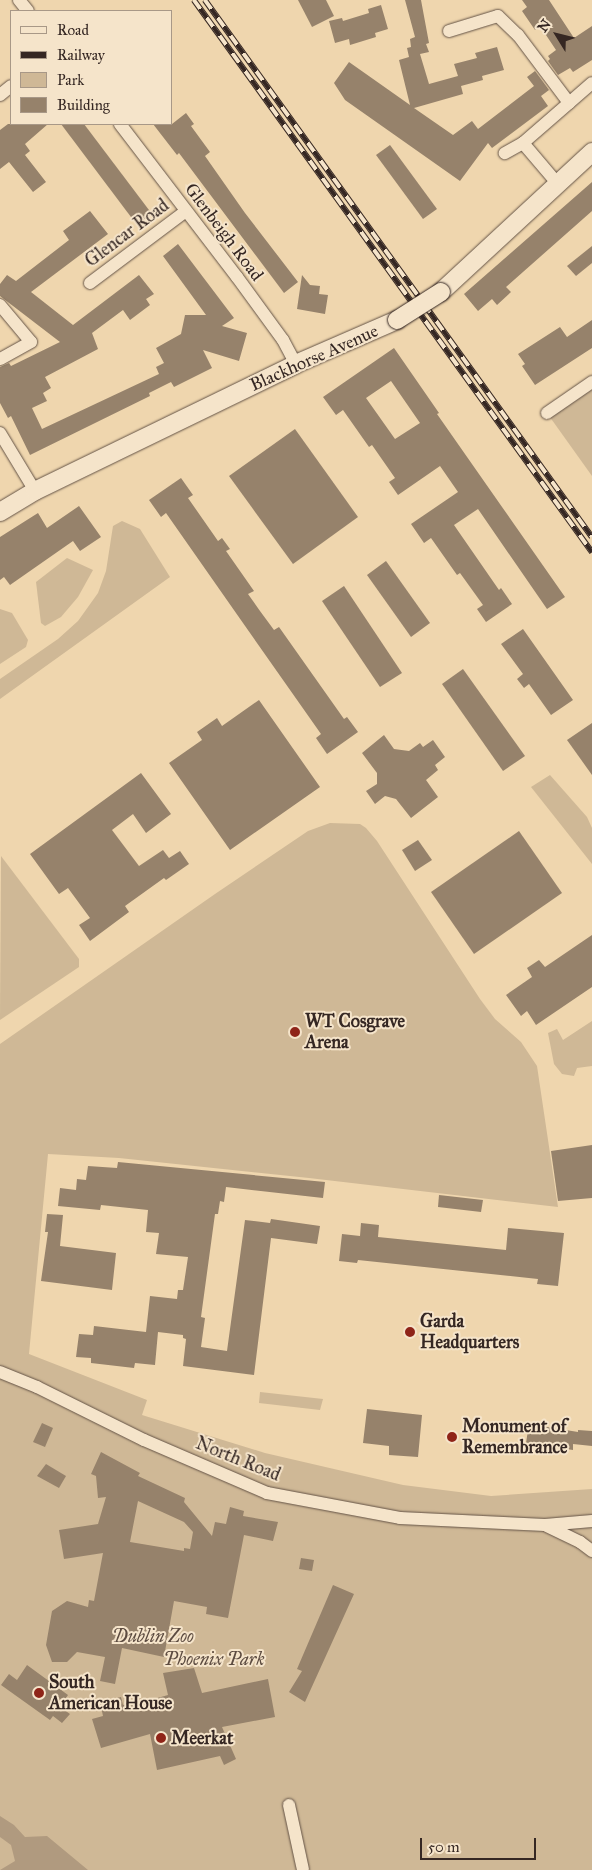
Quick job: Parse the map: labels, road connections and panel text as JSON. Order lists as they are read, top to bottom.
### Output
{
  "streets": {
    "main road": ["Blackhorse Avenue"],
    "street": ["Glenbeigh Road", "Glencar Road", "North Road"]
  },
  "crossings": [
    ["Glenbeigh Road", "Glencar Road"],
    ["Glenbeigh Road", "Blackhorse Avenue"]
  ],
  "parks": ["Dublin Zoo", "Phoenix Park"],
  "places": [
    "WT Cosgrave Arena",
    "Garda Headquarters",
    "Monument of Remembrance",
    "South American House",
    "Meerkat"
  ],
  "legend": [
    "Road",
    "Railway",
    "Park",
    "Building"
  ],
  "scale_bar": "50 m",
  "north": "top left"
}
